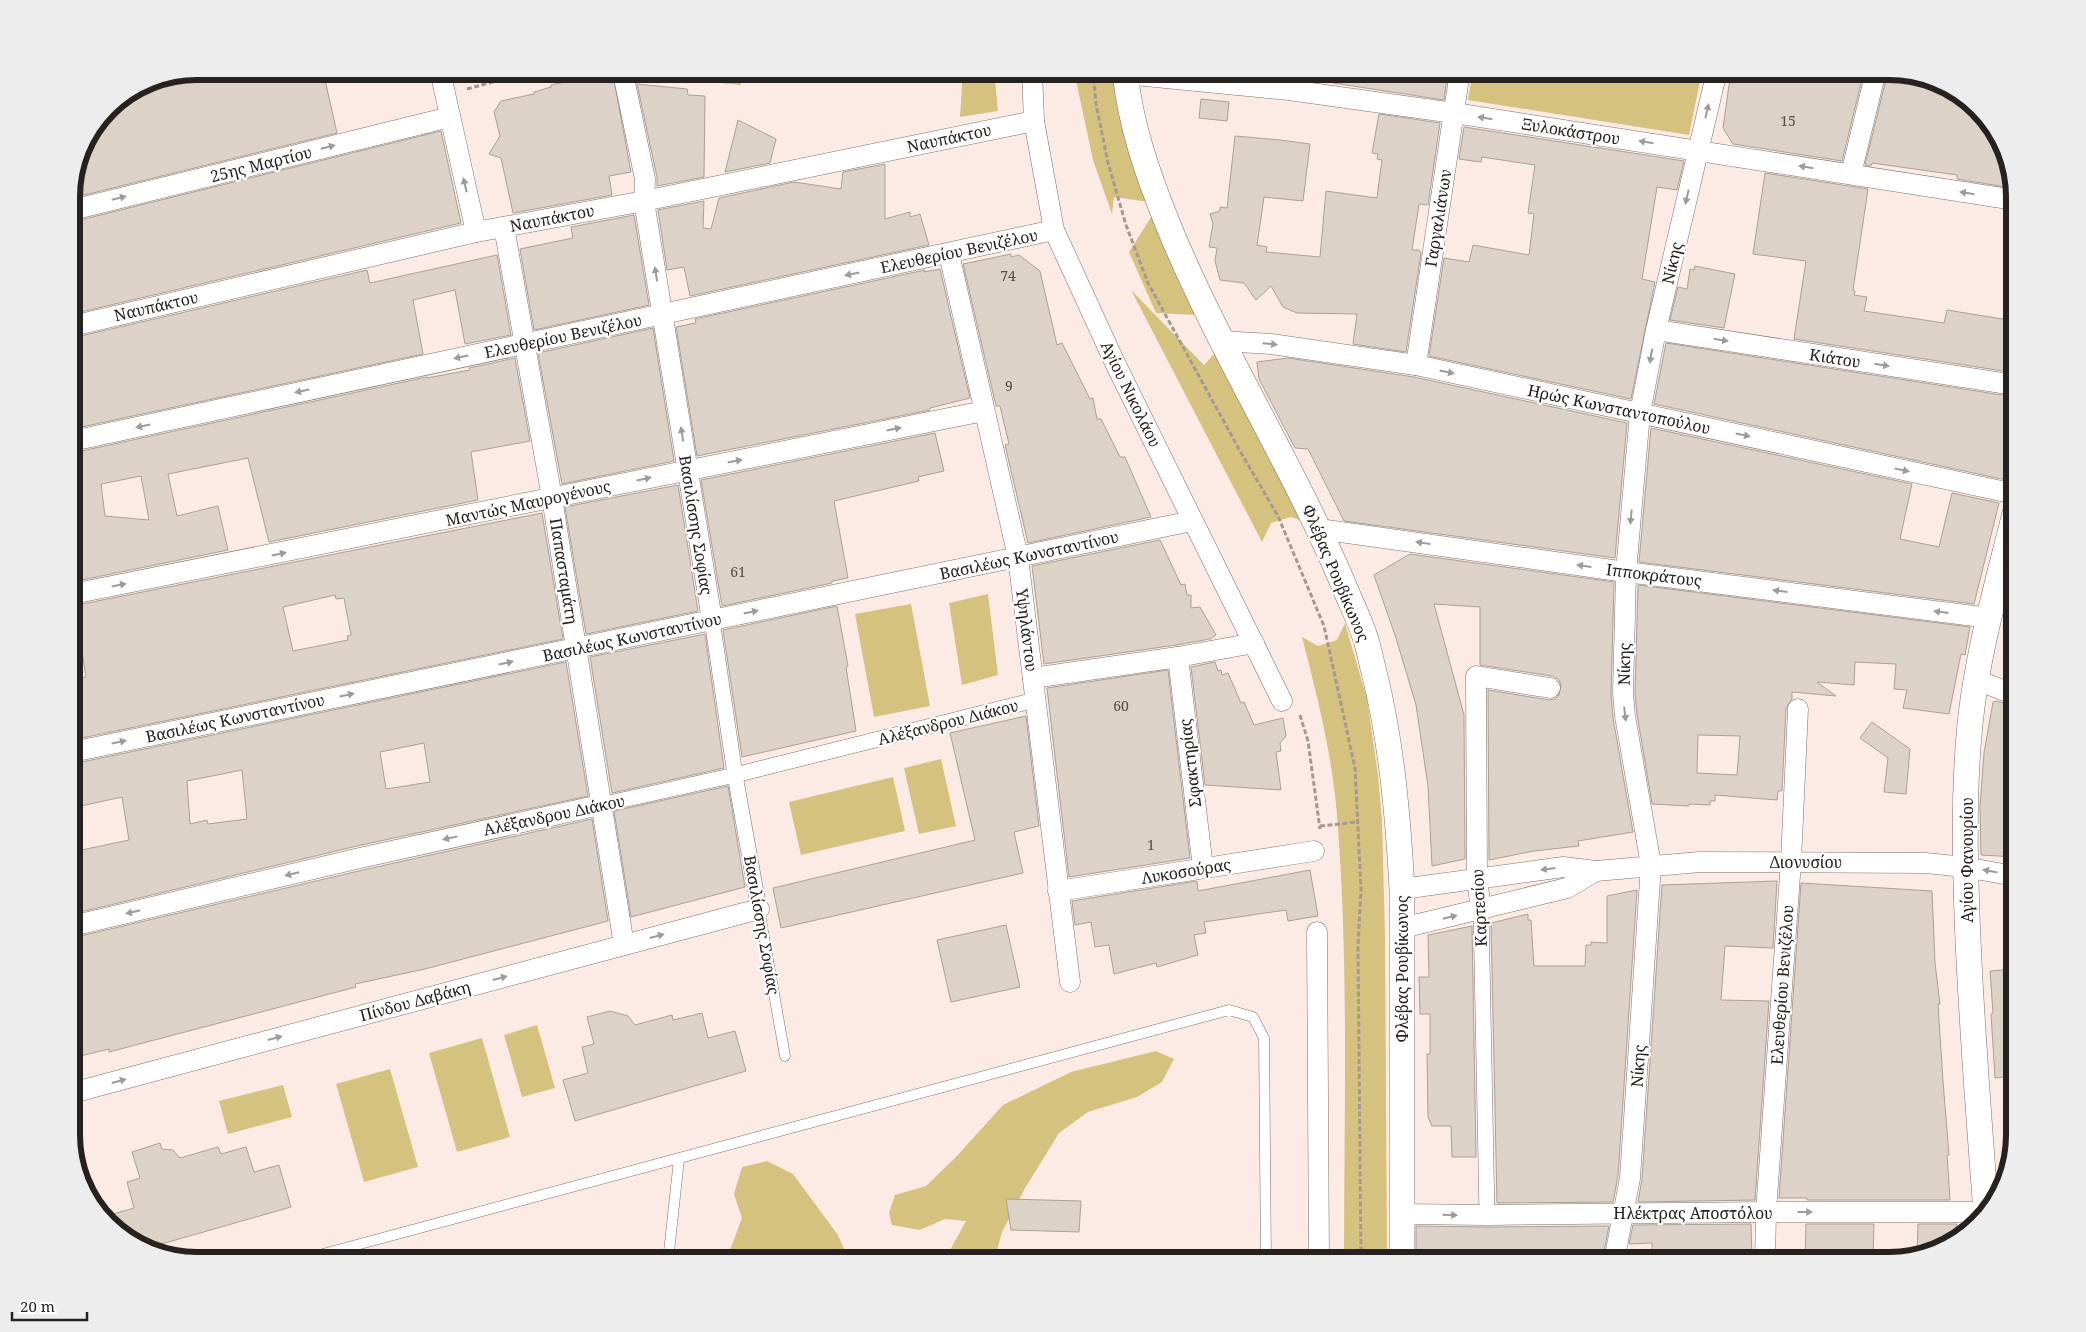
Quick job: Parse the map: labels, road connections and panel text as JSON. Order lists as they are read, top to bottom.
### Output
{
  "streets": {
    "street": [
      "Ξυλοκάστρου",
      "Ναυπάκτου",
      "25ης Μαρτίου",
      "Γαργαλιάνων",
      "Ελευθερίου Βενιζέλου",
      "Νίκης",
      "Κιάτου",
      "Αγίου Νικολάου",
      "Ηρώς Κωνσταντοπούλου",
      "Μαντώς Μαυρογένους",
      "Βασιλίσσης Σοφίας",
      "Βασιλέως Κωνσταντίνου",
      "Παπασταμάτη",
      "Φλέβας Ρουβίκωνος",
      "Ιπποκράτους",
      "Υψηλάντου",
      "Αλέξανδρου Διάκου",
      "Σφακτηρίας",
      "Αγίου Φανουρίου",
      "Διονυσίου",
      "Λυκοσούρας",
      "Καρτεσίου",
      "Πίνδου Δαβάκη",
      "Ηλέκτρας Αποστόλου"
    ]
  },
  "crossings": [
    ["Ξυλοκάστρου", "Γαργαλιάνων"],
    ["Ξυλοκάστρου", "Νίκης"],
    ["Ναυπάκτου", "Αγίου Νικολάου"],
    ["Ναυπάκτου", "Βασιλίσσης Σοφίας"],
    ["Ναυπάκτου", "Παπασταμάτη"],
    ["Γαργαλιάνων", "Ηρώς Κωνσταντοπούλου"],
    ["Ελευθερίου Βενιζέλου", "Αγίου Νικολάου"],
    ["Ελευθερίου Βενιζέλου", "Βασιλίσσης Σοφίας"],
    ["Ελευθερίου Βενιζέλου", "Παπασταμάτη"],
    ["Ελευθερίου Βενιζέλου", "Υψηλάντου"],
    ["Ελευθερίου Βενιζέλου", "Διονυσίου"],
    ["Ελευθερίου Βενιζέλου", "Ηλέκτρας Αποστόλου"],
    ["Νίκης", "Κιάτου"],
    ["Νίκης", "Ηρώς Κωνσταντοπούλου"],
    ["Νίκης", "Ιπποκράτους"],
    ["Νίκης", "Διονυσίου"],
    ["Νίκης", "Ηλέκτρας Αποστόλου"],
    ["Αγίου Νικολάου", "Βασιλέως Κωνσταντίνου"],
    ["Ηρώς Κωνσταντοπούλου", "Φλέβας Ρουβίκωνος"],
    ["Μαντώς Μαυρογένους", "Βασιλίσσης Σοφίας"],
    ["Μαντώς Μαυρογένους", "Παπασταμάτη"],
    ["Μαντώς Μαυρογένους", "Υψηλάντου"],
    ["Βασιλίσσης Σοφίας", "Βασιλέως Κωνσταντίνου"],
    ["Βασιλίσσης Σοφίας", "Αλέξανδρου Διάκου"],
    ["Βασιλίσσης Σοφίας", "Πίνδου Δαβάκη"],
    ["Βασιλέως Κωνσταντίνου", "Παπασταμάτη"],
    ["Βασιλέως Κωνσταντίνου", "Υψηλάντου"],
    ["Παπασταμάτη", "Αλέξανδρου Διάκου"],
    ["Παπασταμάτη", "Πίνδου Δαβάκη"],
    ["Φλέβας Ρουβίκωνος", "Ιπποκράτους"],
    ["Φλέβας Ρουβίκωνος", "Διονυσίου"],
    ["Φλέβας Ρουβίκωνος", "Ηλέκτρας Αποστόλου"],
    ["Ιπποκράτους", "Αγίου Φανουρίου"],
    ["Υψηλάντου", "Αλέξανδρου Διάκου"],
    ["Υψηλάντου", "Λυκοσούρας"],
    ["Σφακτηρίας", "Λυκοσούρας"],
    ["Αγίου Φανουρίου", "Διονυσίου"],
    ["Διονυσίου", "Καρτεσίου"],
    ["Καρτεσίου", "Ηλέκτρας Αποστόλου"]
  ],
  "one_way": [
    "Ξυλοκάστρου",
    "25ης Μαρτίου",
    "Ελευθερίου Βενιζέλου",
    "Νίκης",
    "Κιάτου",
    "Ηρώς Κωνσταντοπούλου",
    "Μαντώς Μαυρογένους",
    "Βασιλέως Κωνσταντίνου",
    "Ιπποκράτους",
    "Αλέξανδρου Διάκου",
    "Πίνδου Δαβάκη",
    "Ηλέκτρας Αποστόλου"
  ],
  "house_numbers": [
    "15",
    "74",
    "9",
    "61",
    "60",
    "1"
  ],
  "scale_bar": "20 m"
}
